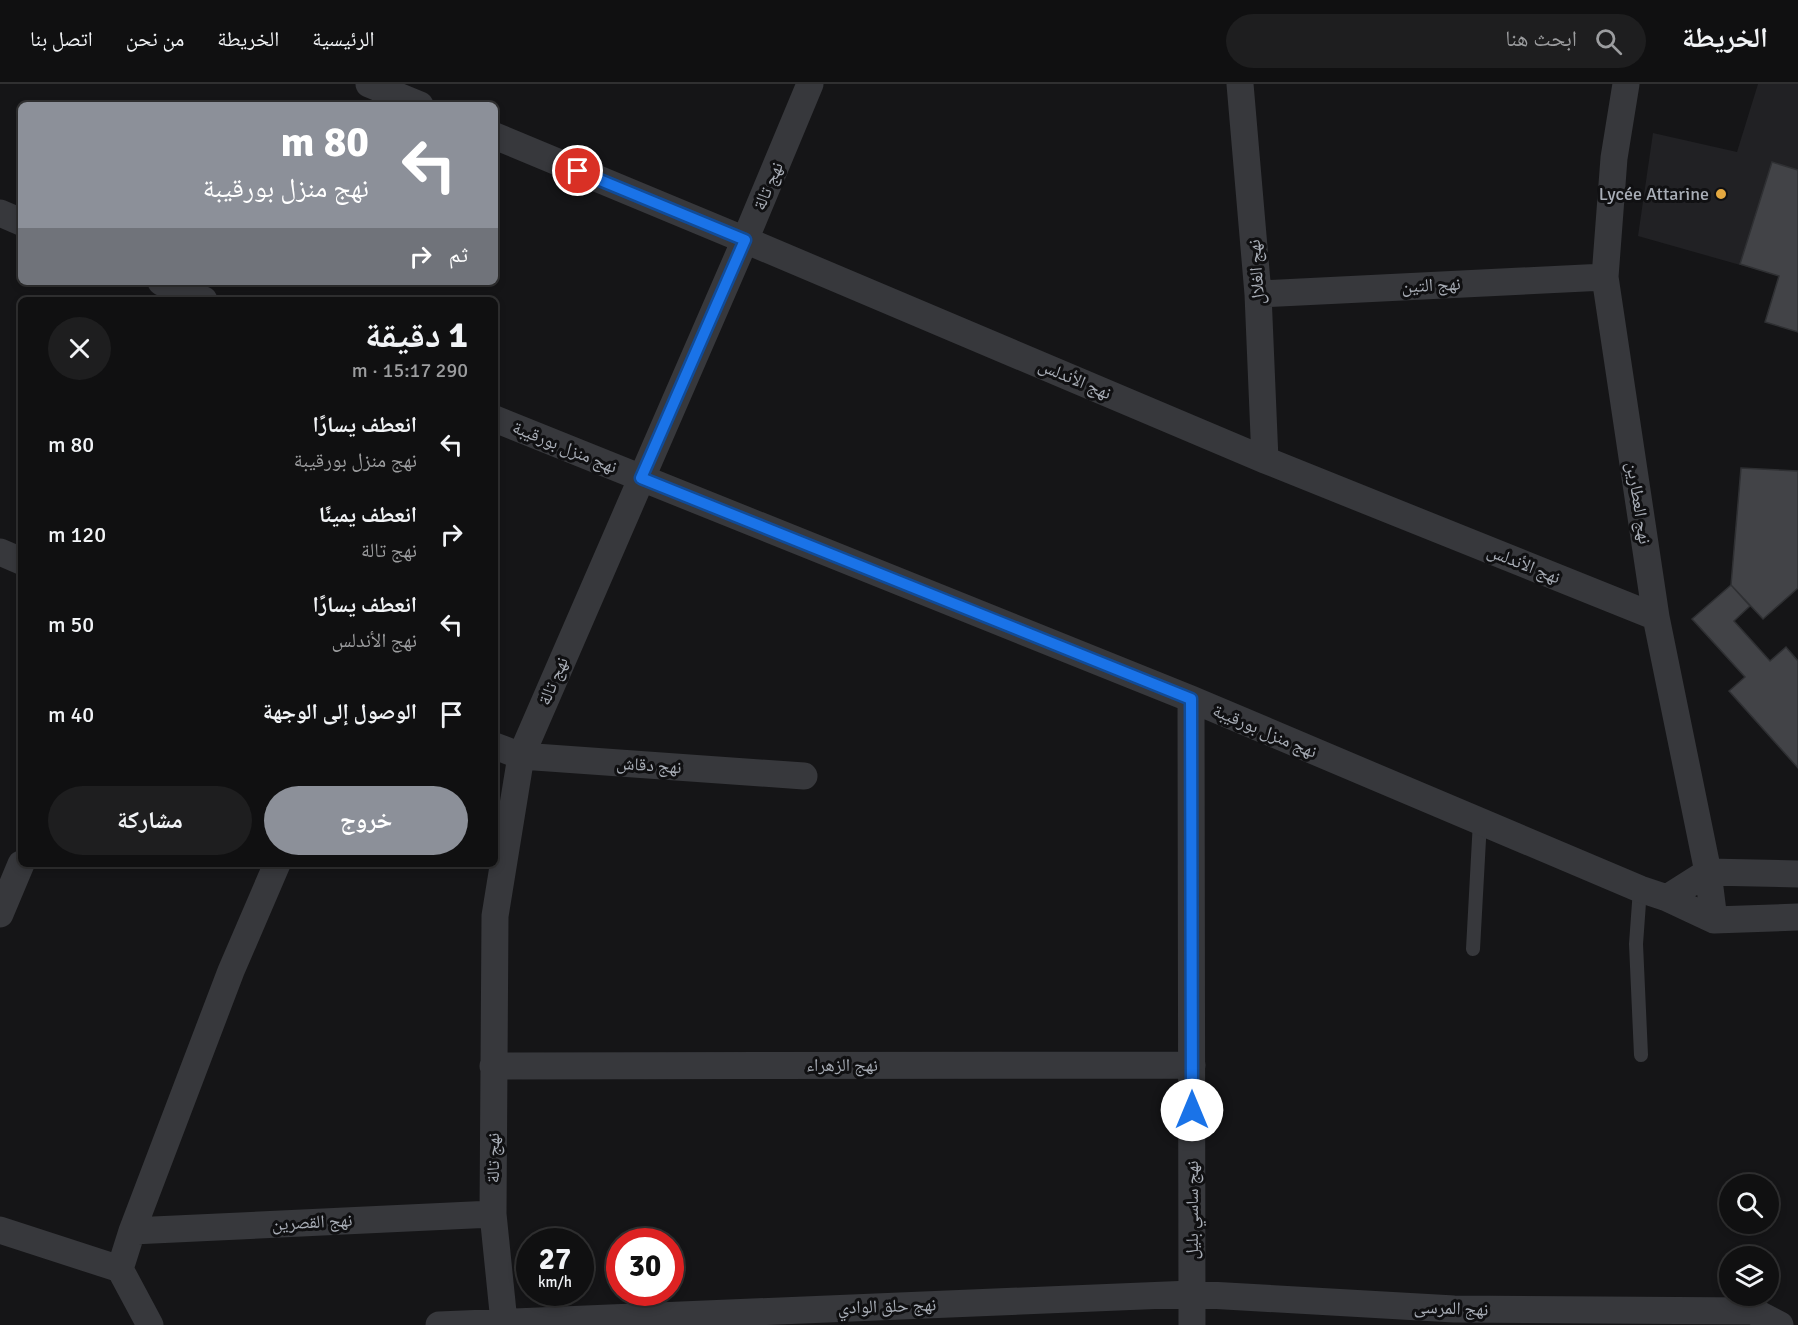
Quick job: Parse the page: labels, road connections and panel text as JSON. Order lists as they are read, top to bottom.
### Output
{
  "streets": {
    "street": [
      "نهج تالة",
      "نهج الغلال",
      "نهج التين",
      "نهج الأندلس",
      "نهج منزل بورقيبة",
      "نهج العطارين",
      "نهج دقاش",
      "نهج الزهراء",
      "نهج ساسي بليل",
      "نهج القصرين",
      "نهج حلق الوادي",
      "نهج المرسى"
    ]
  },
  "crossings": [
    ["نهج تالة", "نهج الأندلس"],
    ["نهج تالة", "نهج منزل بورقيبة"],
    ["نهج تالة", "نهج دقاش"],
    ["نهج تالة", "نهج الزهراء"],
    ["نهج تالة", "نهج القصرين"],
    ["نهج تالة", "نهج حلق الوادي"],
    ["نهج الغلال", "نهج التين"],
    ["نهج الغلال", "نهج الأندلس"],
    ["نهج التين", "نهج العطارين"],
    ["نهج الأندلس", "نهج العطارين"],
    ["نهج منزل بورقيبة", "نهج العطارين"],
    ["نهج منزل بورقيبة", "نهج ساسي بليل"],
    ["نهج الزهراء", "نهج ساسي بليل"],
    ["نهج ساسي بليل", "نهج حلق الوادي"],
    ["نهج ساسي بليل", "نهج المرسى"],
    ["نهج حلق الوادي", "نهج المرسى"]
  ],
  "places": ["Lycée Attarine"],
  "page": {
    "header": "الخريطة",
    "search": "ابحث هنا",
    "nav": [
      "الرئيسية",
      "الخريطة",
      "من نحن",
      "اتصل بنا"
    ],
    "turn": ["80 m", "نهج منزل بورقيبة"],
    "then": "ثم",
    "heading": ["1 دقيقة", "290 m · 15:17"],
    "list": [
      {
        "name": "انعطف يسارًا",
        "note": "نهج منزل بورقيبة",
        "value": "80 m"
      },
      {
        "name": "انعطف يمينًا",
        "note": "نهج تالة",
        "value": "120 m"
      },
      {
        "name": "انعطف يسارًا",
        "note": "نهج الأندلس",
        "value": "50 m"
      },
      {
        "name": "الوصول إلى الوجهة",
        "value": "40 m"
      }
    ],
    "buttons": ["خروج", "مشاركة"],
    "speed": "27 km/h",
    "limit": "30"
  }
}
